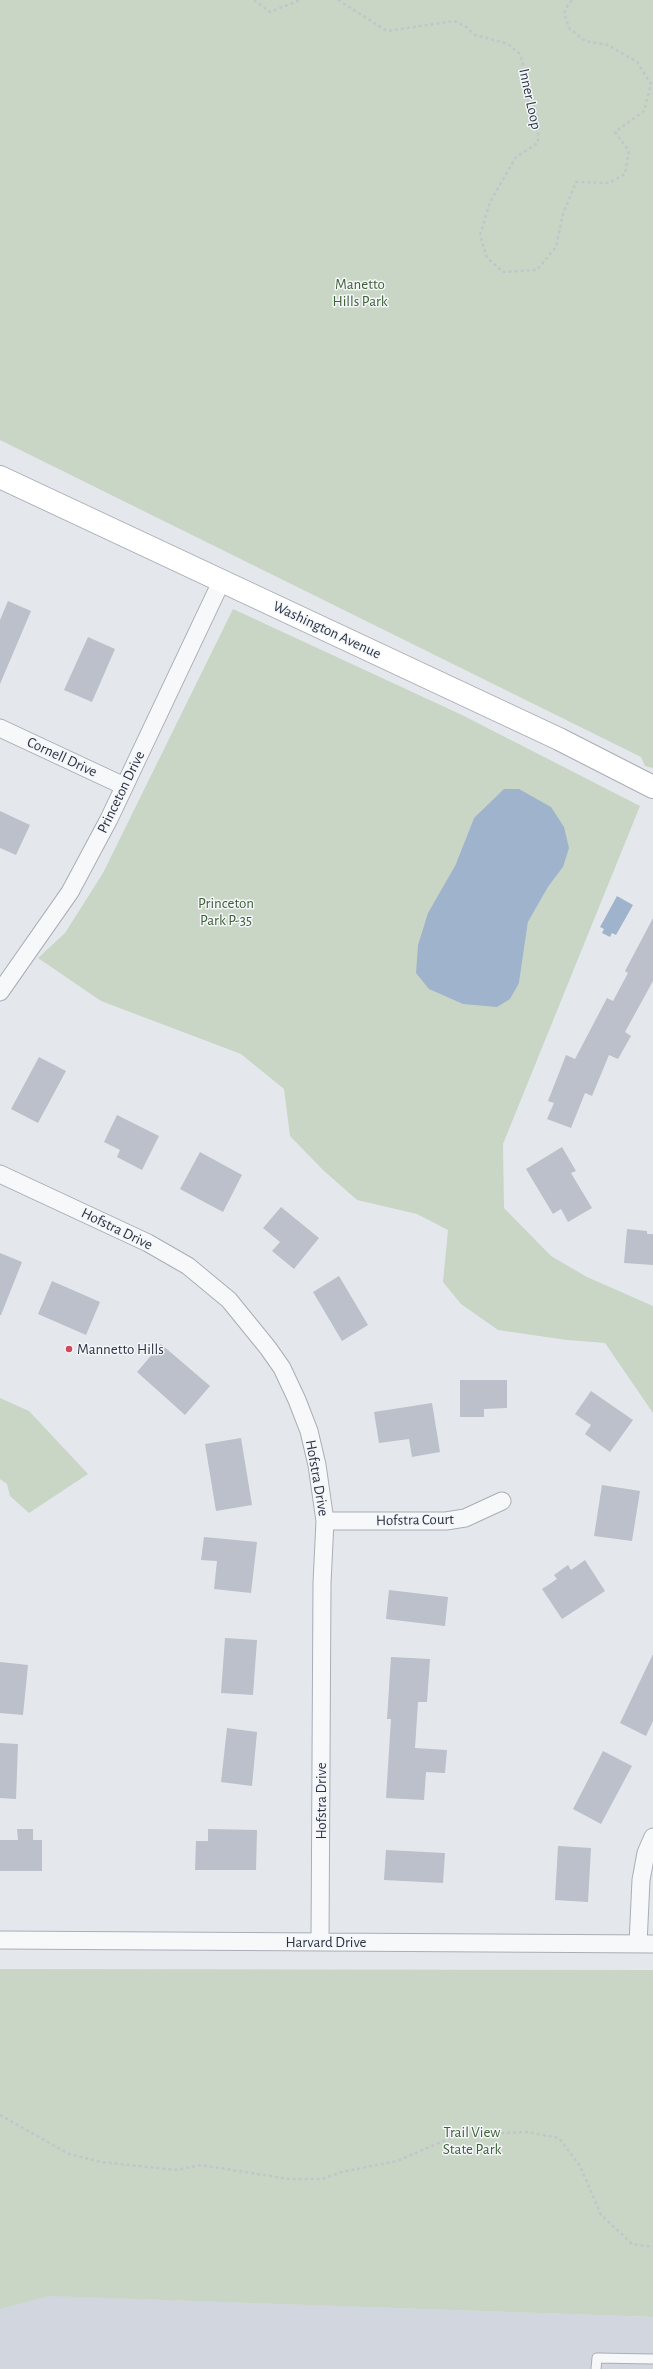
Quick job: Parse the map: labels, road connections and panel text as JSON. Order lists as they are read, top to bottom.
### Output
{
  "streets": {
    "main road": ["Washington Avenue"],
    "street": [
      "Cornell Drive",
      "Princeton Drive",
      "Hofstra Drive",
      "Hofstra Court",
      "Harvard Drive"
    ],
    "path": ["Inner Loop"]
  },
  "crossings": [
    ["Washington Avenue", "Princeton Drive"],
    ["Cornell Drive", "Princeton Drive"],
    ["Hofstra Drive", "Hofstra Court"],
    ["Hofstra Drive", "Harvard Drive"]
  ],
  "parks": ["Manetto Hills Park", "Princeton Park P-35", "Trail View State Park"],
  "places": ["Mannetto Hills"]
}
